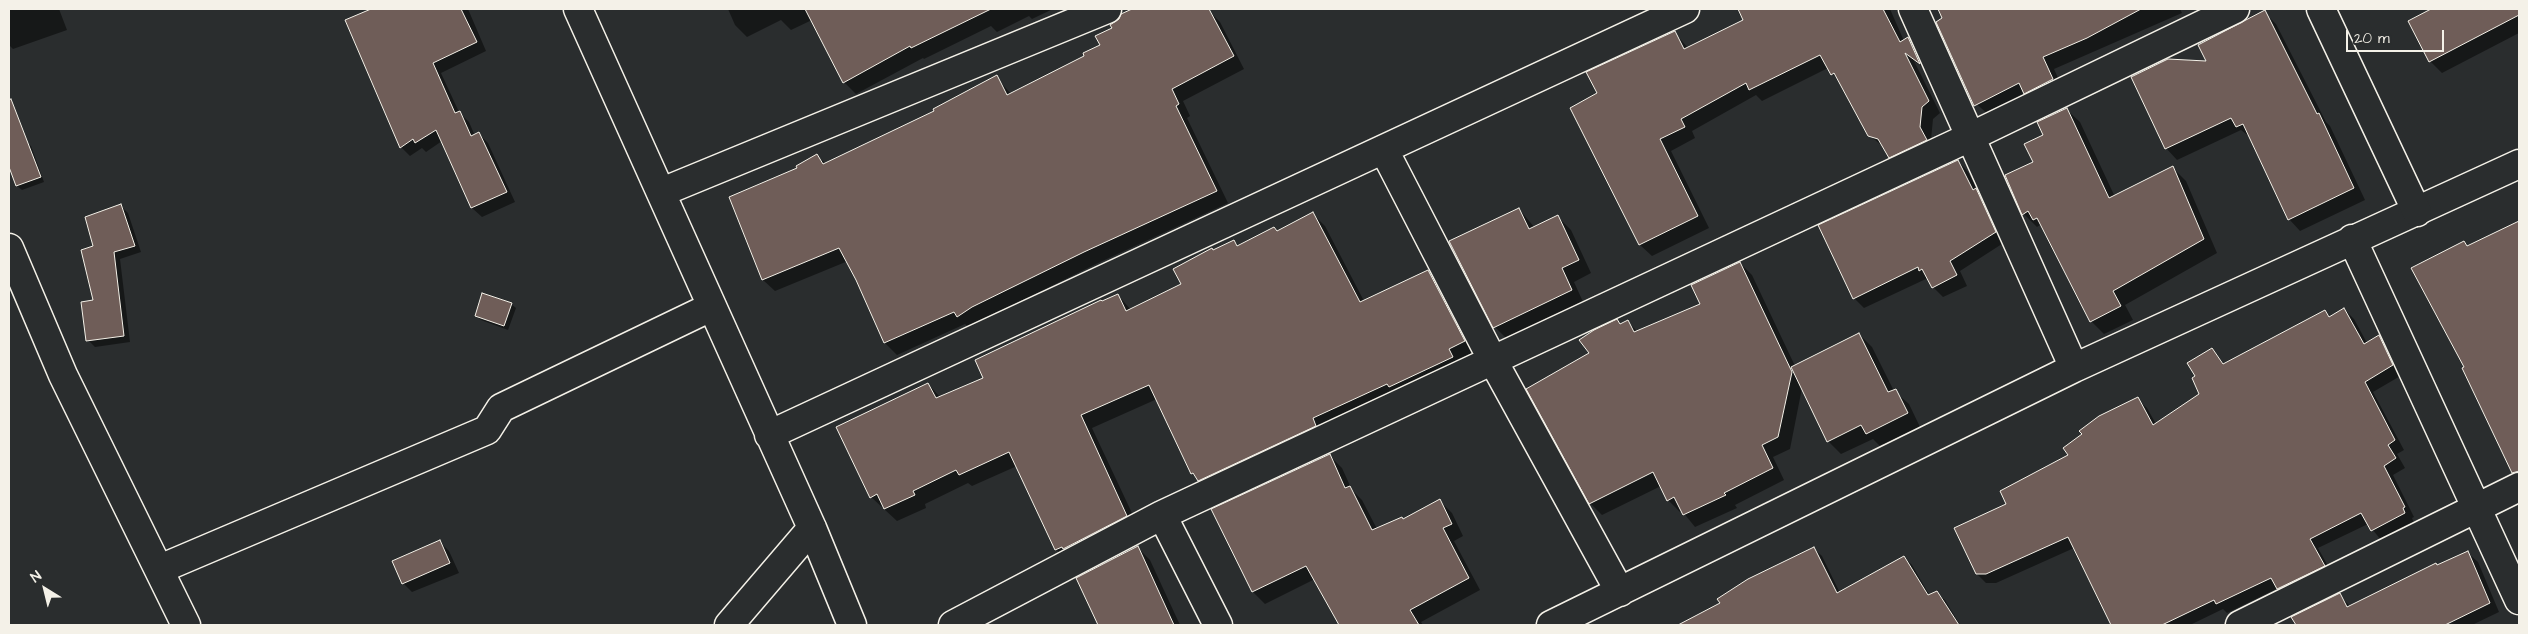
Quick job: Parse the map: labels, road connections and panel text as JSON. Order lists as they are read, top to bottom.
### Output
{
  "scale_bar": "20 m",
  "north": "top left"
}
